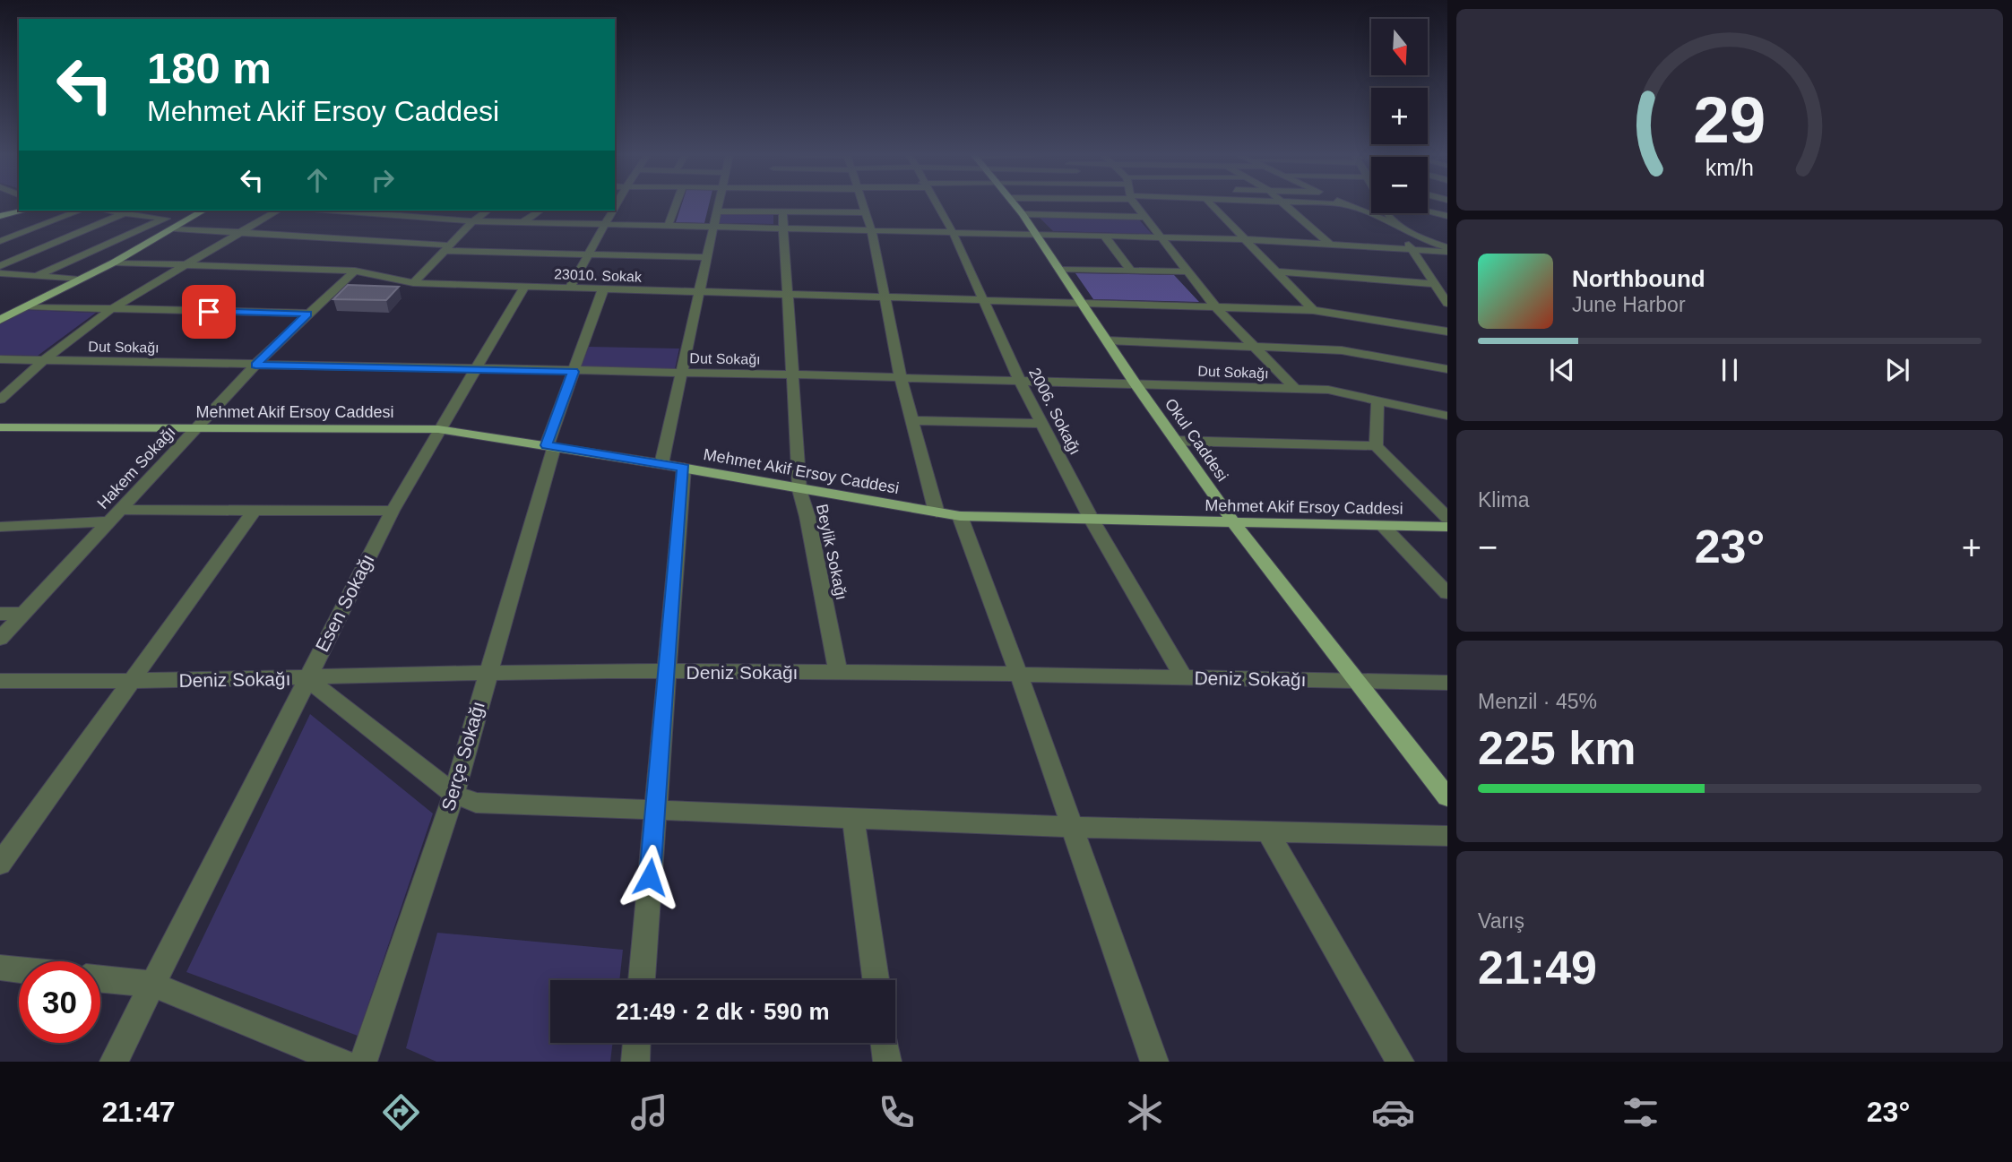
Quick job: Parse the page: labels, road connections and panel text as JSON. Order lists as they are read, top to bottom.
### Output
{
  "streets": {
    "main road": ["Mehmet Akif Ersoy Caddesi", "Okul Caddesi"],
    "street": [
      "23010. Sokak",
      "Dut Sokağı",
      "2006. Sokağı",
      "Hakem Sokağı",
      "Beylik Sokağı",
      "Esen Sokağı",
      "Deniz Sokağı",
      "Serçe Sokağı"
    ]
  },
  "crossings": [
    ["23010. Sokak", "2006. Sokağı"],
    ["23010. Sokak", "Okul Caddesi"],
    ["23010. Sokak", "Hakem Sokağı"],
    ["23010. Sokak", "Beylik Sokağı"],
    ["23010. Sokak", "Esen Sokağı"],
    ["23010. Sokak", "Serçe Sokağı"],
    ["Dut Sokağı", "2006. Sokağı"],
    ["Dut Sokağı", "Okul Caddesi"],
    ["Dut Sokağı", "Hakem Sokağı"],
    ["Dut Sokağı", "Beylik Sokağı"],
    ["Dut Sokağı", "Esen Sokağı"],
    ["Dut Sokağı", "Serçe Sokağı"],
    ["2006. Sokağı", "Mehmet Akif Ersoy Caddesi"],
    ["2006. Sokağı", "Deniz Sokağı"],
    ["Mehmet Akif Ersoy Caddesi", "Okul Caddesi"],
    ["Mehmet Akif Ersoy Caddesi", "Hakem Sokağı"],
    ["Mehmet Akif Ersoy Caddesi", "Beylik Sokağı"],
    ["Mehmet Akif Ersoy Caddesi", "Esen Sokağı"],
    ["Mehmet Akif Ersoy Caddesi", "Serçe Sokağı"],
    ["Okul Caddesi", "Deniz Sokağı"],
    ["Beylik Sokağı", "Deniz Sokağı"],
    ["Esen Sokağı", "Deniz Sokağı"],
    ["Deniz Sokağı", "Serçe Sokağı"]
  ],
  "north": "bottom",
  "page": {
    "map_buttons": ["+", "−"],
    "turn": ["180 m", "Mehmet Akif Ersoy Caddesi"],
    "song": ["Northbound", "June Harbor"],
    "tile": [
      "Klima",
      ["Menzil · 45%", "225 km"],
      ["Varış", "21:49"]
    ],
    "heat": ["−", "23°", "+"],
    "limit": "30",
    "trip": "21:49 · 2 dk · 590 m",
    "tabs": ["21:47", "23°"],
    "gauge": ["29", "km/h"]
  }
}
